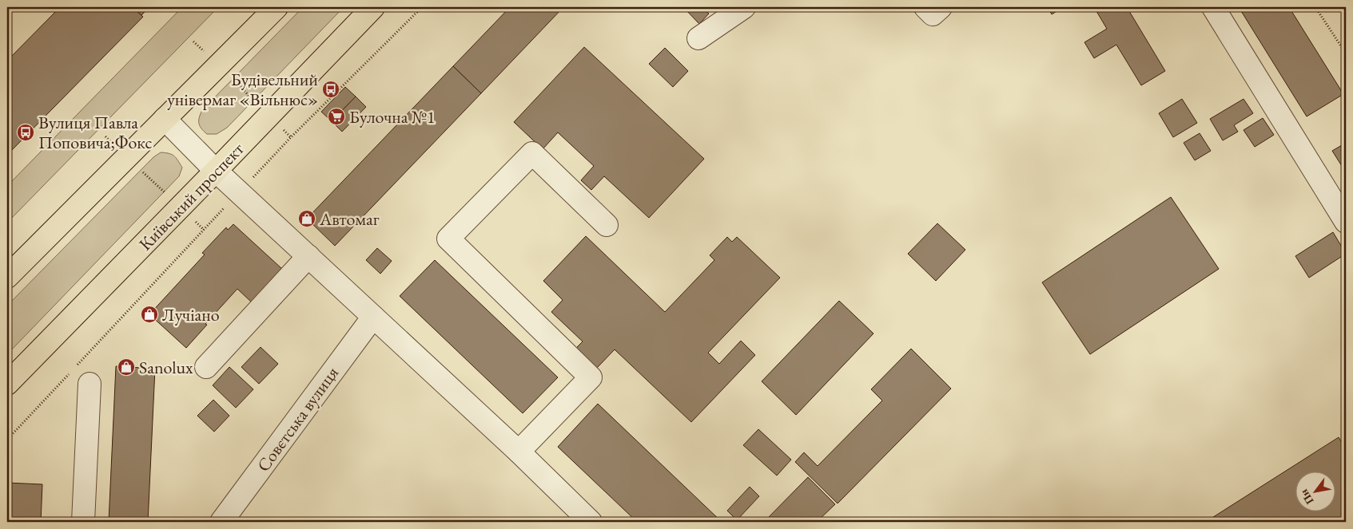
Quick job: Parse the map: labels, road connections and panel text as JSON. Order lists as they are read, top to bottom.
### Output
{
  "streets": {
    "main road": ["Київський проспект"],
    "street": ["Совєтська вулиця"]
  },
  "places": {
    "bus stop": ["Будівельний універмаг «Вільнюс»", "Вулиця Павла Поповича;Фокс"],
    "supermarket": ["Булочна №1"],
    "shop": ["Автомаг", "Лучіано", "Sanolux"]
  },
  "north": "bottom left"
}
